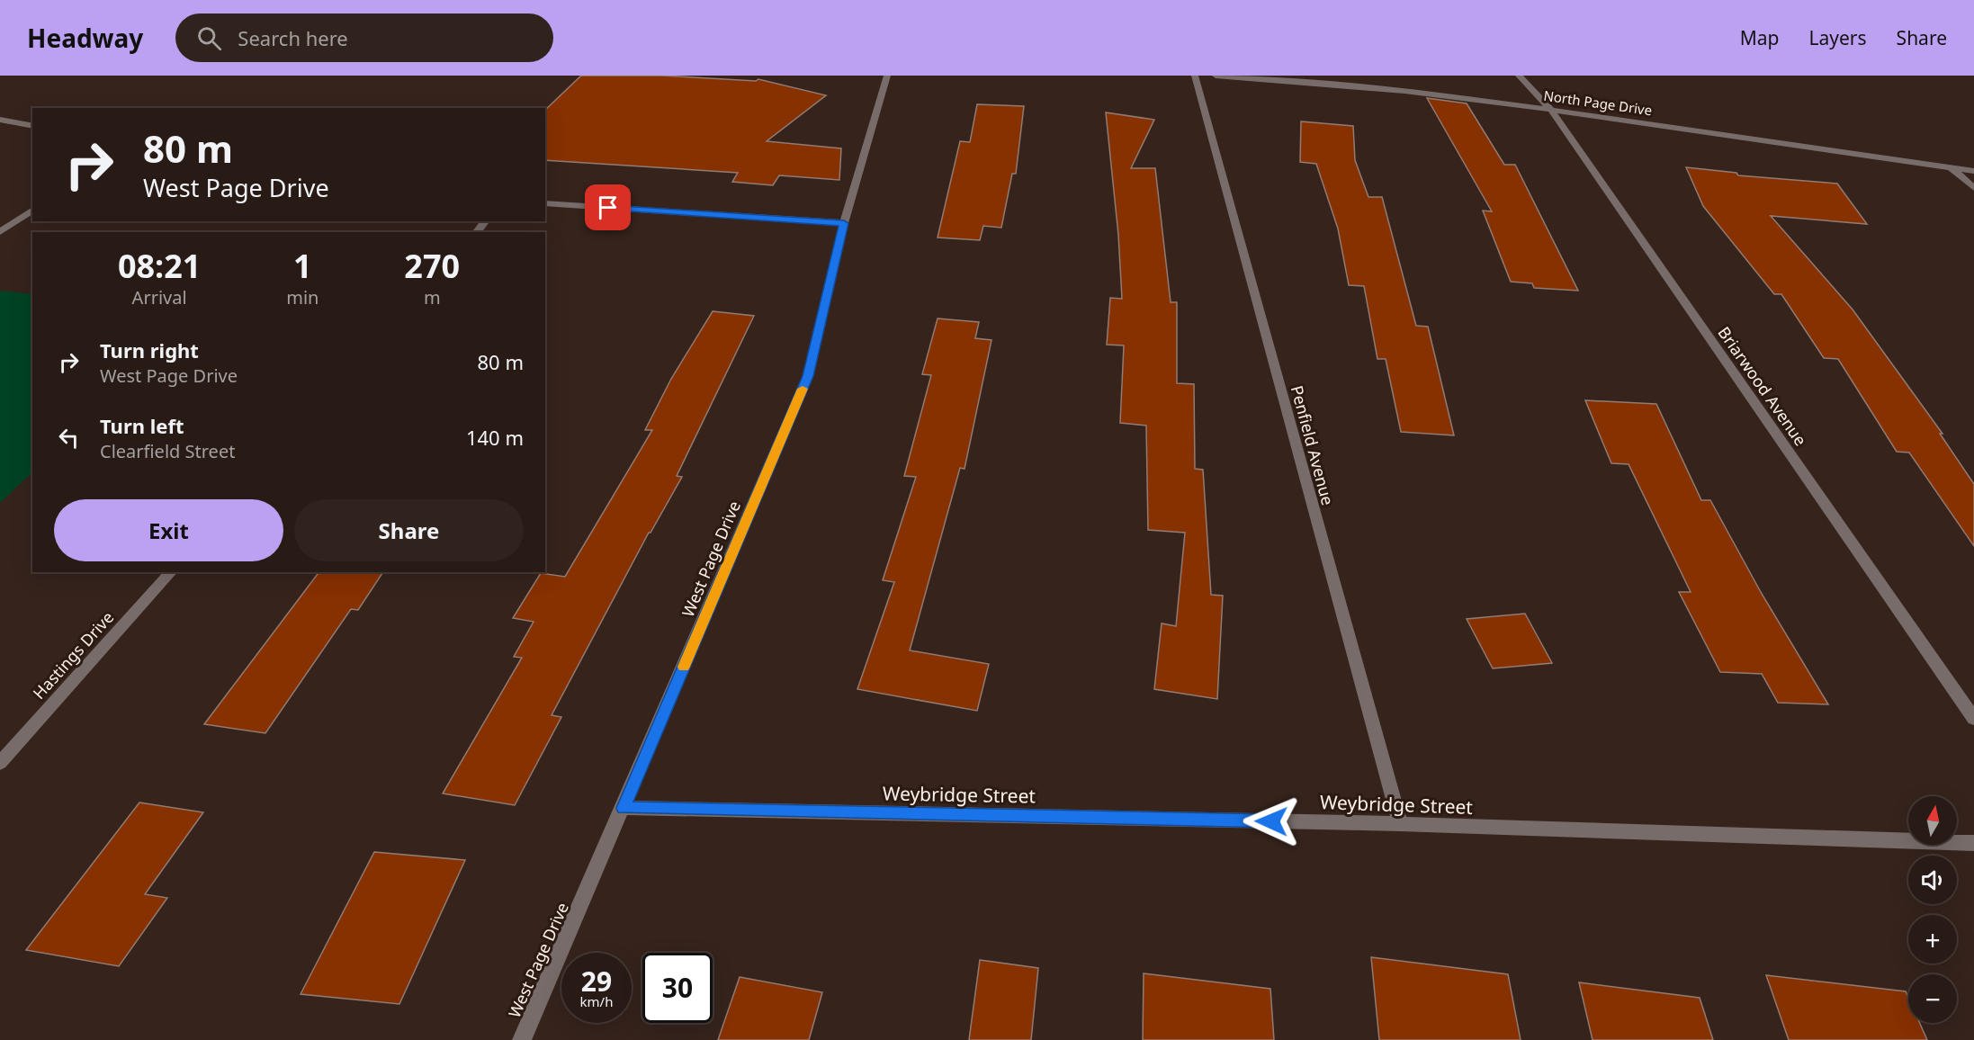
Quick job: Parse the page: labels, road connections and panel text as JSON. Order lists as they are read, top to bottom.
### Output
{
  "streets": {
    "street": [
      "North Page Drive",
      "Briarwood Avenue",
      "Penfield Avenue",
      "West Page Drive",
      "Hastings Drive",
      "Weybridge Street"
    ]
  },
  "crossings": [
    ["North Page Drive", "Briarwood Avenue"],
    ["Penfield Avenue", "Weybridge Street"],
    ["West Page Drive", "Weybridge Street"]
  ],
  "north": "top",
  "page": {
    "header": "Headway",
    "search": "Search here",
    "nav": ["Map", "Layers", "Share"],
    "turn": ["80 m", "West Page Drive"],
    "eta": [
      "08:21",
      "Arrival",
      "1",
      "min",
      "270",
      "m"
    ],
    "list": [
      {
        "name": "Turn right",
        "note": "West Page Drive",
        "value": "80 m"
      },
      {
        "name": "Turn left",
        "note": "Clearfield Street",
        "value": "140 m"
      }
    ],
    "buttons": ["Exit", "Share"],
    "map_buttons": ["+", "−"],
    "speed": "29 km/h",
    "limit": "30"
  }
}
